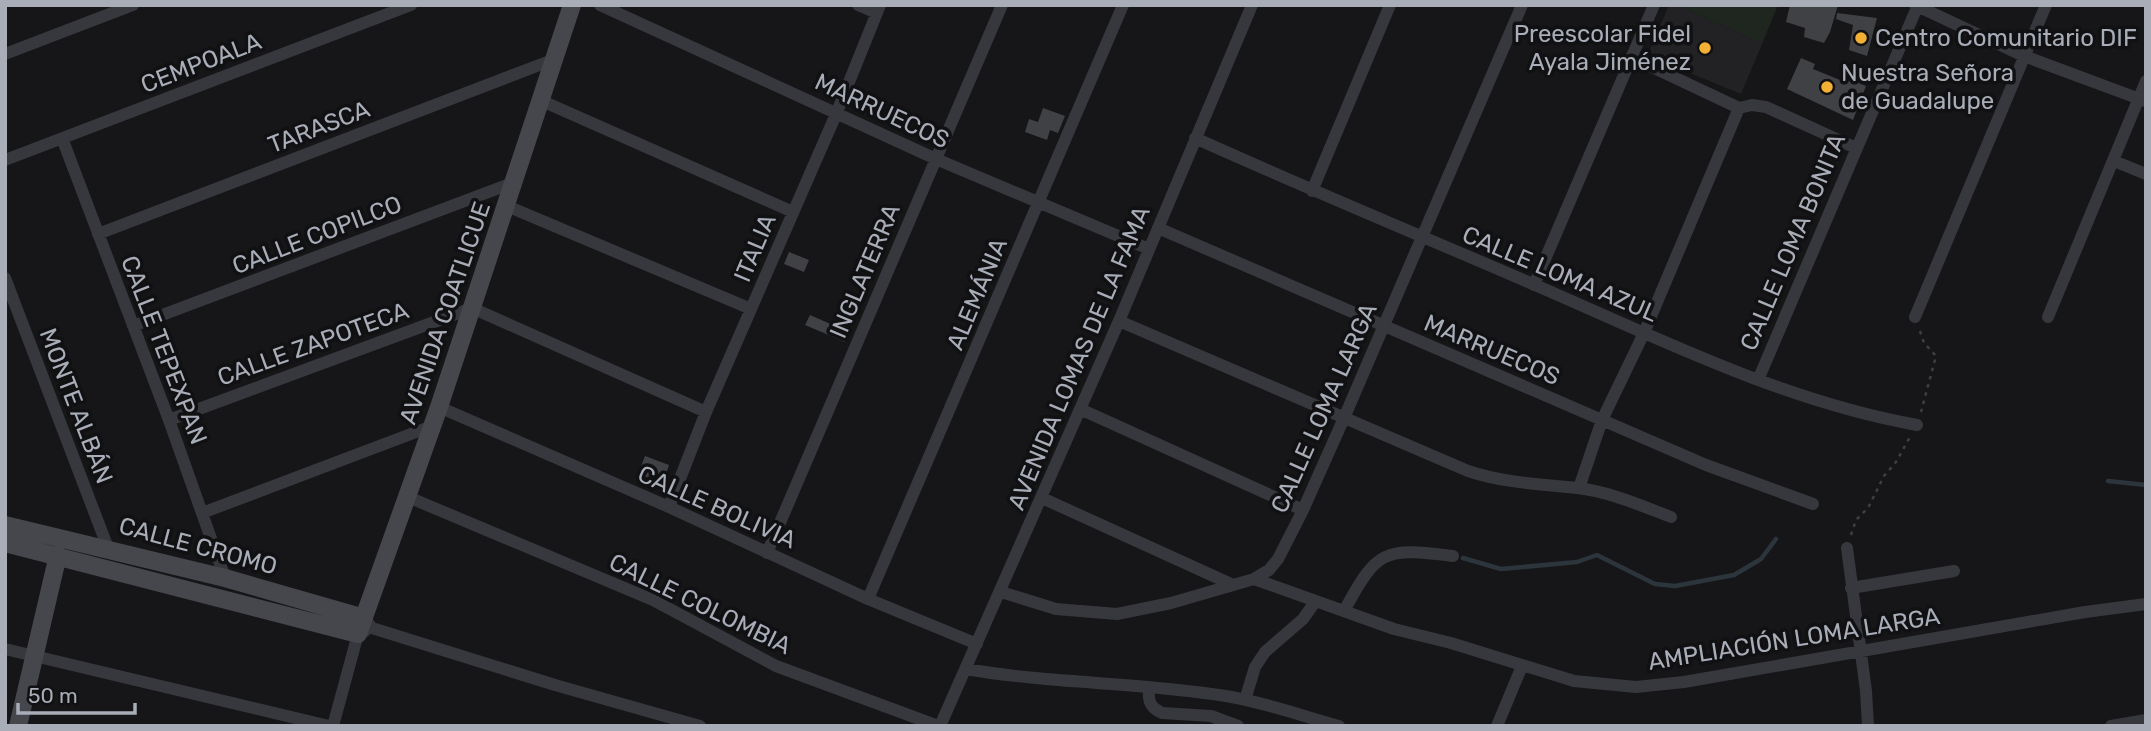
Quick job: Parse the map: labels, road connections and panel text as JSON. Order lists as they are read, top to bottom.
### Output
{
  "streets": {
    "street": [
      "CEMPOALA",
      "MARRUECOS",
      "TARASCA",
      "CALLE COPILCO",
      "CALLE LOMA BONITA",
      "ITALIA",
      "INGLATERRA",
      "CALLE LOMA AZUL",
      "ALEMÁNIA",
      "AVENIDA COATLICUE",
      "CALLE ZAPOTECA",
      "CALLE TEPEXPAN",
      "AVENIDA LOMAS DE LA FAMA",
      "MONTE ALBÁN",
      "CALLE LOMA LARGA",
      "CALLE BOLIVIA",
      "CALLE CROMO",
      "CALLE COLOMBIA",
      "AMPLIACIÓN LOMA LARGA"
    ]
  },
  "crossings": [
    ["CEMPOALA", "CALLE TEPEXPAN"],
    ["MARRUECOS", "ITALIA"],
    ["MARRUECOS", "INGLATERRA"],
    ["MARRUECOS", "ALEMÁNIA"],
    ["MARRUECOS", "AVENIDA LOMAS DE LA FAMA"],
    ["MARRUECOS", "CALLE LOMA LARGA"],
    ["TARASCA", "AVENIDA COATLICUE"],
    ["TARASCA", "CALLE TEPEXPAN"],
    ["CALLE COPILCO", "AVENIDA COATLICUE"],
    ["CALLE COPILCO", "CALLE TEPEXPAN"],
    ["CALLE LOMA BONITA", "CALLE LOMA AZUL"],
    ["ITALIA", "CALLE BOLIVIA"],
    ["INGLATERRA", "CALLE BOLIVIA"],
    ["CALLE LOMA AZUL", "AVENIDA LOMAS DE LA FAMA"],
    ["CALLE LOMA AZUL", "CALLE LOMA LARGA"],
    ["ALEMÁNIA", "CALLE BOLIVIA"],
    ["AVENIDA COATLICUE", "CALLE ZAPOTECA"],
    ["AVENIDA COATLICUE", "CALLE BOLIVIA"],
    ["AVENIDA COATLICUE", "CALLE CROMO"],
    ["AVENIDA COATLICUE", "CALLE COLOMBIA"],
    ["CALLE ZAPOTECA", "CALLE TEPEXPAN"],
    ["CALLE TEPEXPAN", "CALLE CROMO"],
    ["AVENIDA LOMAS DE LA FAMA", "CALLE LOMA LARGA"],
    ["AVENIDA LOMAS DE LA FAMA", "CALLE BOLIVIA"],
    ["AVENIDA LOMAS DE LA FAMA", "CALLE COLOMBIA"],
    ["MONTE ALBÁN", "CALLE CROMO"],
    ["CALLE LOMA LARGA", "AMPLIACIÓN LOMA LARGA"]
  ],
  "places": ["Centro Comunitario DIF", "Preescolar Fidel Ayala Jiménez", "Nuestra Señora de Guadalupe"],
  "scale_bar": "50 m"
}
